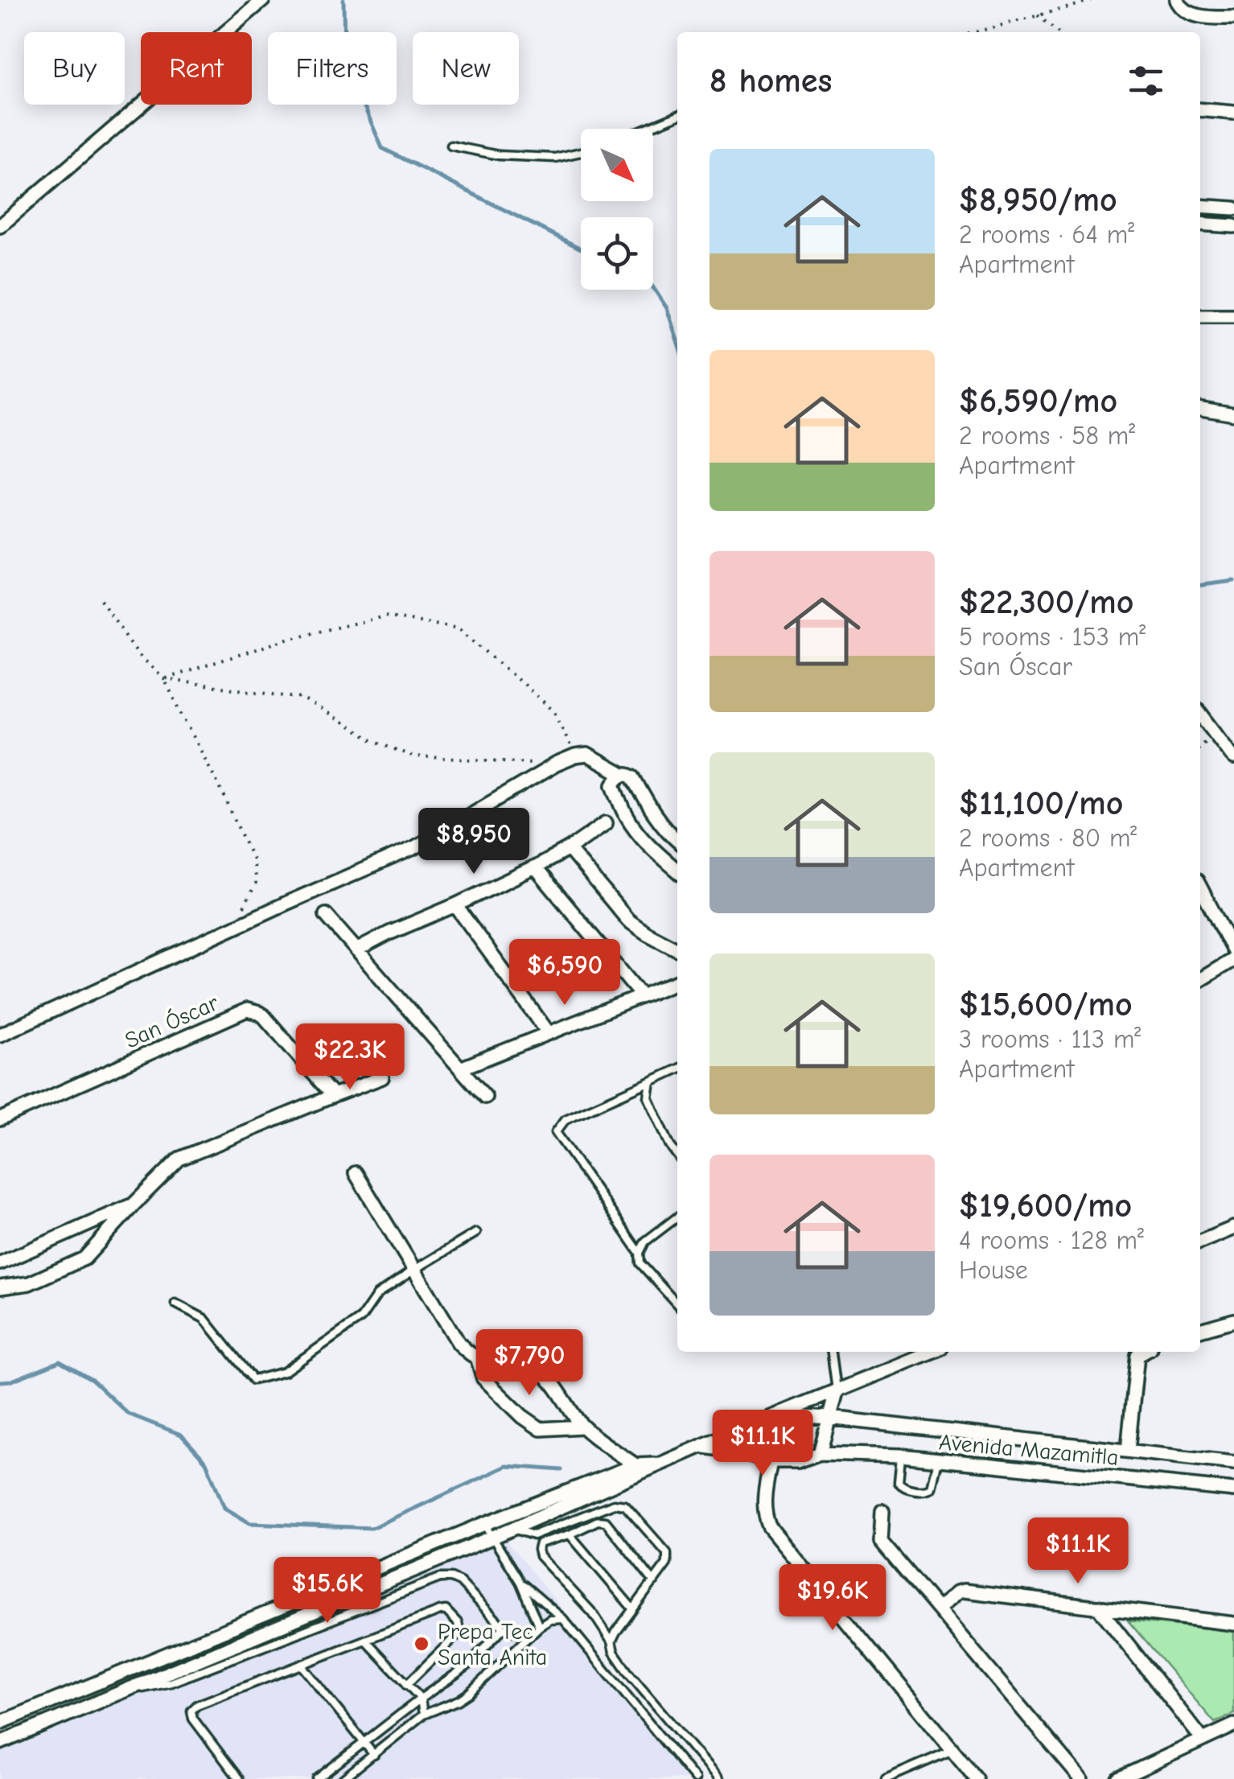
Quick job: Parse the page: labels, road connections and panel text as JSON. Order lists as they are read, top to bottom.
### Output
{
  "streets": {
    "street": ["San Óscar", "Avenida Mazamitla"]
  },
  "places": ["Prepa Tec Santa Anita"],
  "north": "bottom right",
  "page": {
    "chip": [
      "Buy",
      "Rent",
      "Filters",
      "New"
    ],
    "heading": "8 homes",
    "list": [
      {
        "name": "$8,950/mo",
        "note": "2 rooms · 64 m² · Apartment"
      },
      {
        "name": "$6,590/mo",
        "note": "2 rooms · 58 m² · Apartment"
      },
      {
        "name": "$22,300/mo",
        "note": "5 rooms · 153 m² · San Óscar"
      },
      {
        "name": "$11,100/mo",
        "note": "2 rooms · 80 m² · Apartment"
      },
      {
        "name": "$15,600/mo",
        "note": "3 rooms · 113 m² · Apartment"
      },
      {
        "name": "$19,600/mo",
        "note": "4 rooms · 128 m² · House"
      }
    ],
    "price": [
      "$8,950",
      "$6,590",
      "$22.3K",
      "$7,790",
      "$11.1K",
      "$11.1K",
      "$15.6K",
      "$19.6K"
    ]
  }
}
